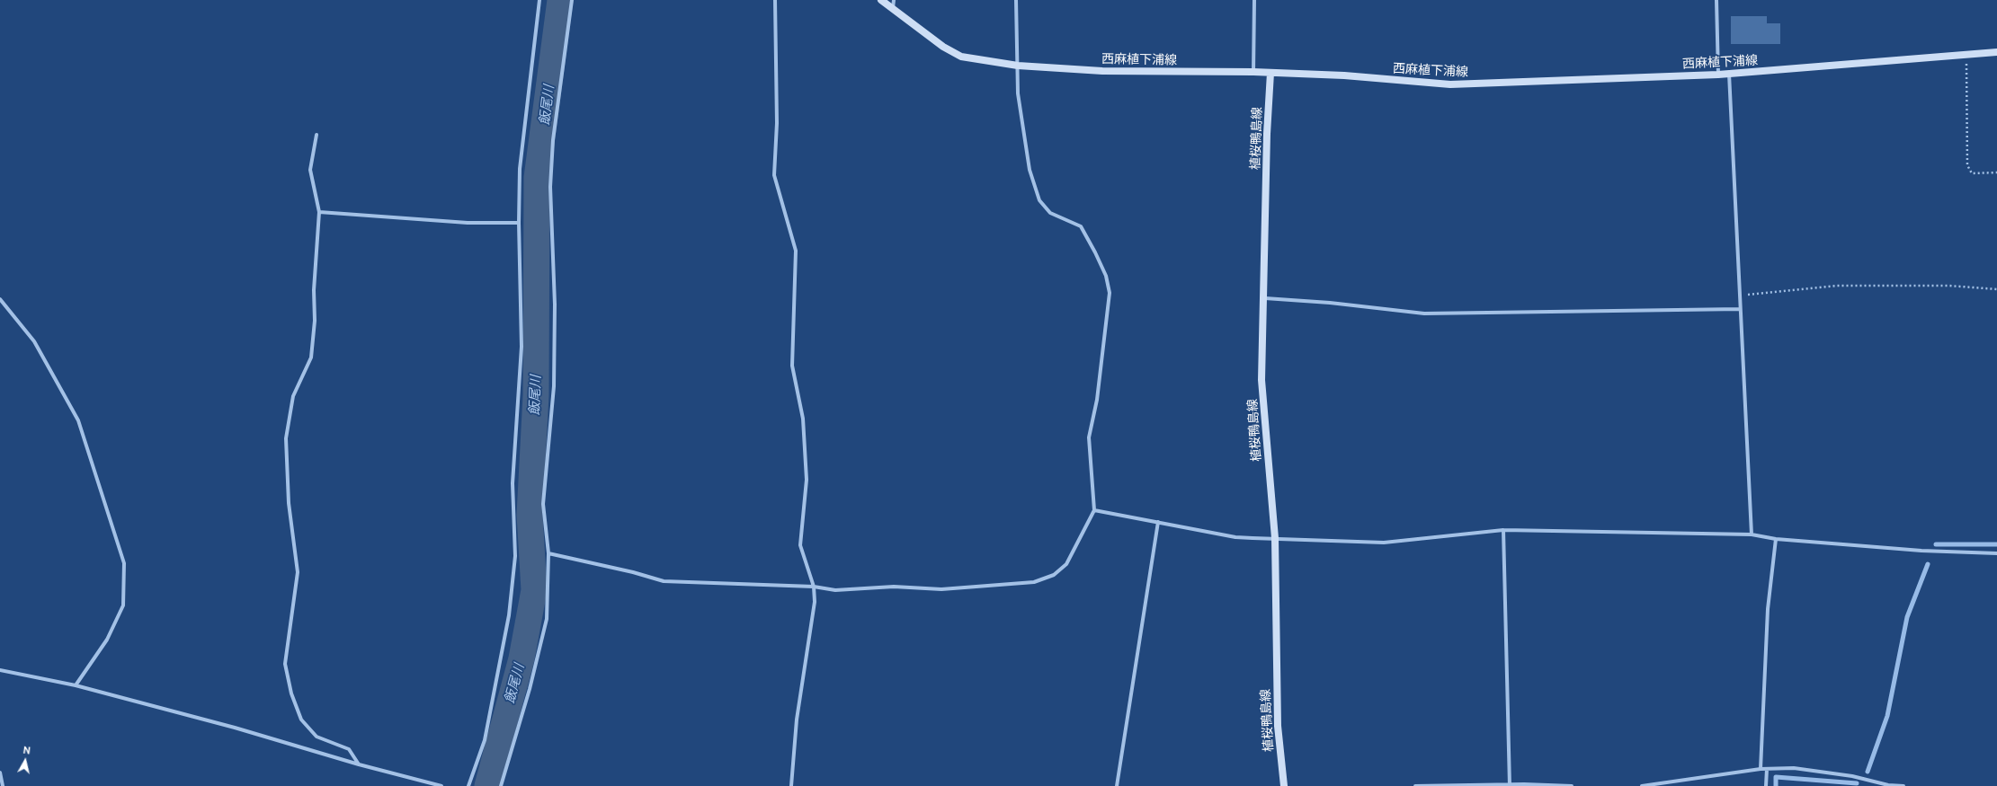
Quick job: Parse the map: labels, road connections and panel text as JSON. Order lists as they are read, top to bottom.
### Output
{
  "streets": {
    "main road": ["西麻植下浦線", "植桜鴨島線"]
  },
  "crossings": [
    ["西麻植下浦線", "植桜鴨島線"]
  ],
  "water": ["飯尾川"],
  "north": "top"
}
